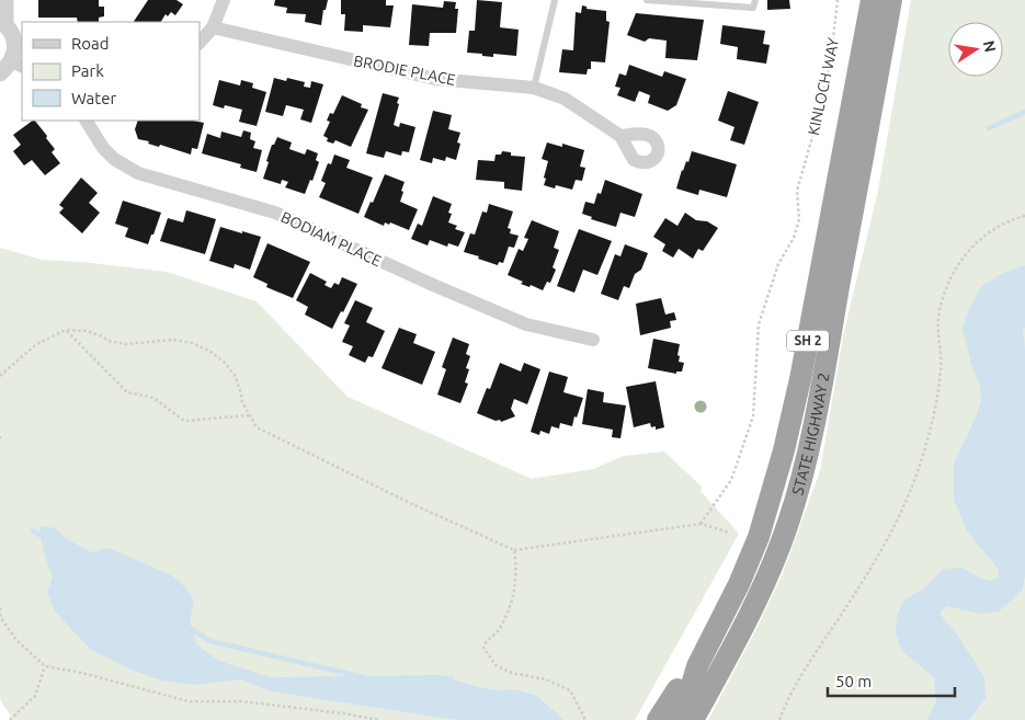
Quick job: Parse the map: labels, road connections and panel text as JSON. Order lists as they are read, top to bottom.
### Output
{
  "streets": {
    "highway": ["SH 2", "STATE HIGHWAY 2"],
    "street": ["BRODIE PLACE", "BODIAM PLACE"],
    "path": ["KINLOCH WAY"]
  },
  "crossings": [
    ["SH 2", "STATE HIGHWAY 2"]
  ],
  "legend": ["Road", "Park", "Water"],
  "scale_bar": "50 m",
  "north": "right"
}
